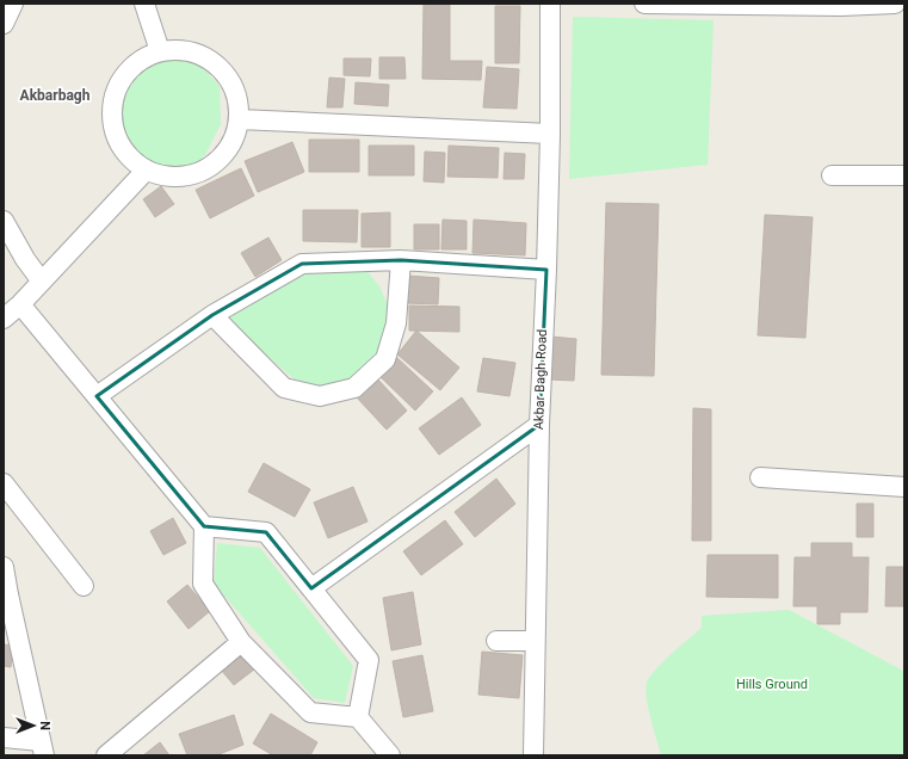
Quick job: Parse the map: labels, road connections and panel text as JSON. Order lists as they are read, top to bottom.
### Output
{
  "streets": {
    "street": ["Akbar Bagh Road"]
  },
  "districts": ["Akbarbagh"],
  "parks": ["Hills Ground"],
  "north": "right"
}
